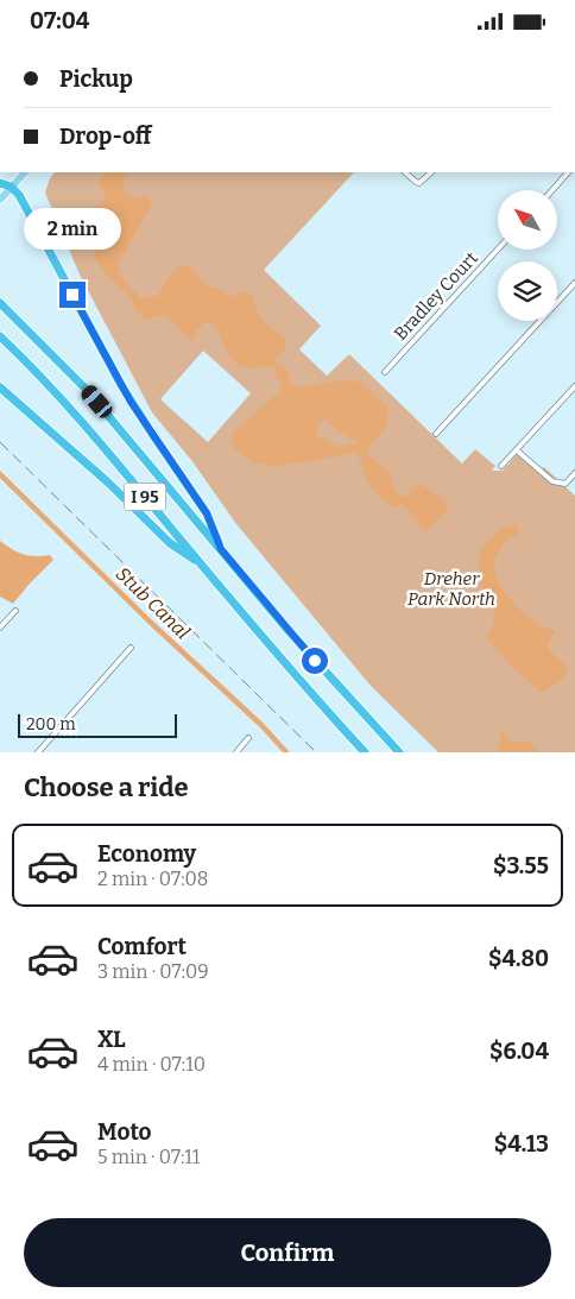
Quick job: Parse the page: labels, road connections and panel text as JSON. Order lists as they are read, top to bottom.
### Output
{
  "streets": {
    "highway": ["I 95"],
    "street": ["Bradley Court"]
  },
  "water": ["Stub Canal"],
  "parks": ["Dreher Park North"],
  "scale_bar": "200 m",
  "north": "top left",
  "page": {
    "status": "07:04",
    "banner": ["Pickup", "Drop-off"],
    "bubble": "2 min",
    "scale": "200 m",
    "heading": "Choose a ride",
    "list": [
      {
        "name": "Economy",
        "note": "2 min · 07:08",
        "value": "$3.55"
      },
      {
        "name": "Comfort",
        "note": "3 min · 07:09",
        "value": "$4.80"
      },
      {
        "name": "XL",
        "note": "4 min · 07:10",
        "value": "$6.04"
      },
      {
        "name": "Moto",
        "note": "5 min · 07:11",
        "value": "$4.13"
      }
    ],
    "buttons": "Confirm"
  }
}
